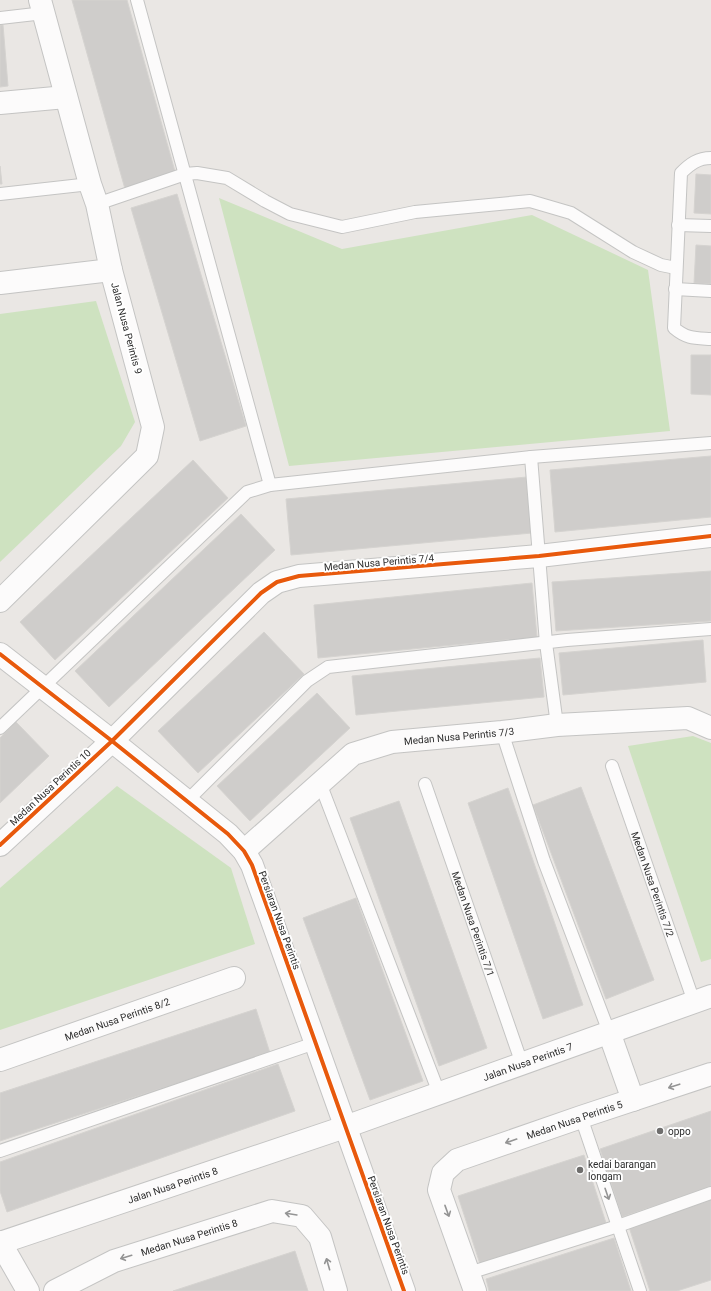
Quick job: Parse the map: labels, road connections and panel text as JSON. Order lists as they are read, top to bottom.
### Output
{
  "streets": {
    "street": [
      "Jalan Nusa Perintis 9",
      "Medan Nusa Perintis 7/4",
      "Medan Nusa Perintis 7/3",
      "Medan Nusa Perintis 10",
      "Persiaran Nusa Perintis",
      "Medan Nusa Perintis 8/2",
      "Jalan Nusa Perintis 7",
      "Medan Nusa Perintis 5",
      "Jalan Nusa Perintis 8",
      "Medan Nusa Perintis 8"
    ],
    "lane": ["Medan Nusa Perintis 7/2", "Medan Nusa Perintis 7/1"]
  },
  "crossings": [
    ["Medan Nusa Perintis 7/4", "Medan Nusa Perintis 10"],
    ["Medan Nusa Perintis 7/4", "Persiaran Nusa Perintis"],
    ["Medan Nusa Perintis 7/3", "Persiaran Nusa Perintis"],
    ["Medan Nusa Perintis 10", "Persiaran Nusa Perintis"],
    ["Medan Nusa Perintis 7/2", "Jalan Nusa Perintis 7"],
    ["Persiaran Nusa Perintis", "Jalan Nusa Perintis 7"],
    ["Persiaran Nusa Perintis", "Jalan Nusa Perintis 8"],
    ["Medan Nusa Perintis 7/1", "Jalan Nusa Perintis 7"],
    ["Jalan Nusa Perintis 7", "Jalan Nusa Perintis 8"]
  ],
  "one_way": ["Medan Nusa Perintis 8"],
  "places": ["oppo", "kedai barangan longam"]
}
